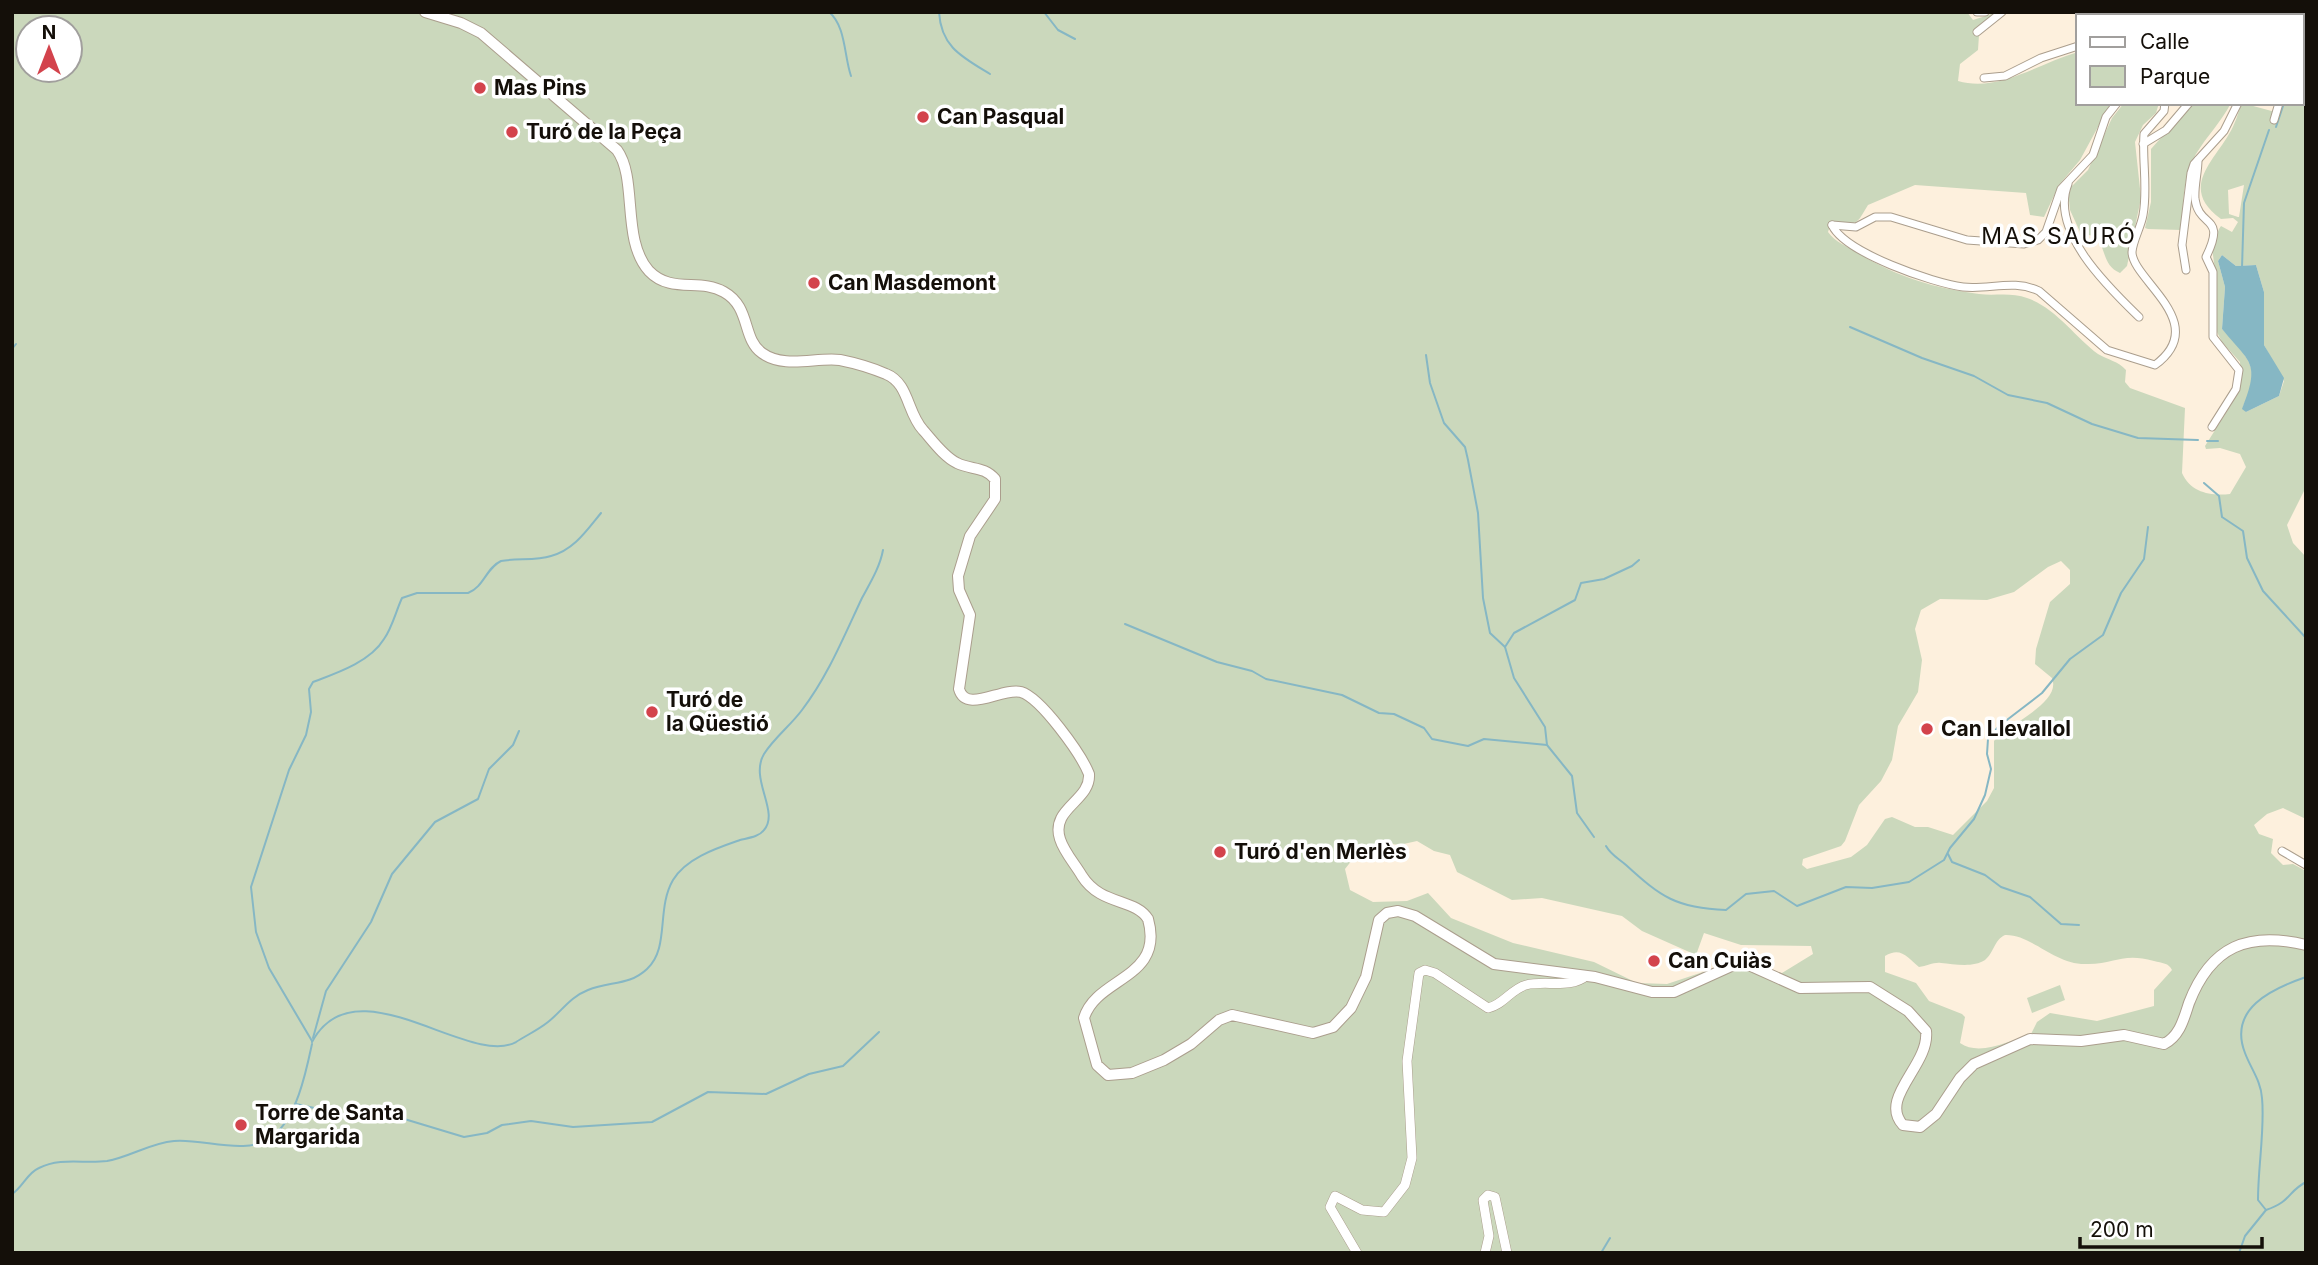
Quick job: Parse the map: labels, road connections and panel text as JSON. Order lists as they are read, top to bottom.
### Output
{
  "districts": ["MAS SAURÓ"],
  "places": [
    "Mas Pins",
    "Can Pasqual",
    "Turó de la Peça",
    "Can Masdemont",
    "Turó de la Qüestió",
    "Can Llevallol",
    "Turó d'en Merlès",
    "Can Cuiàs",
    "Torre de Santa Margarida"
  ],
  "legend": ["Calle", "Parque"],
  "scale_bar": "200 m",
  "north": "top"
}
